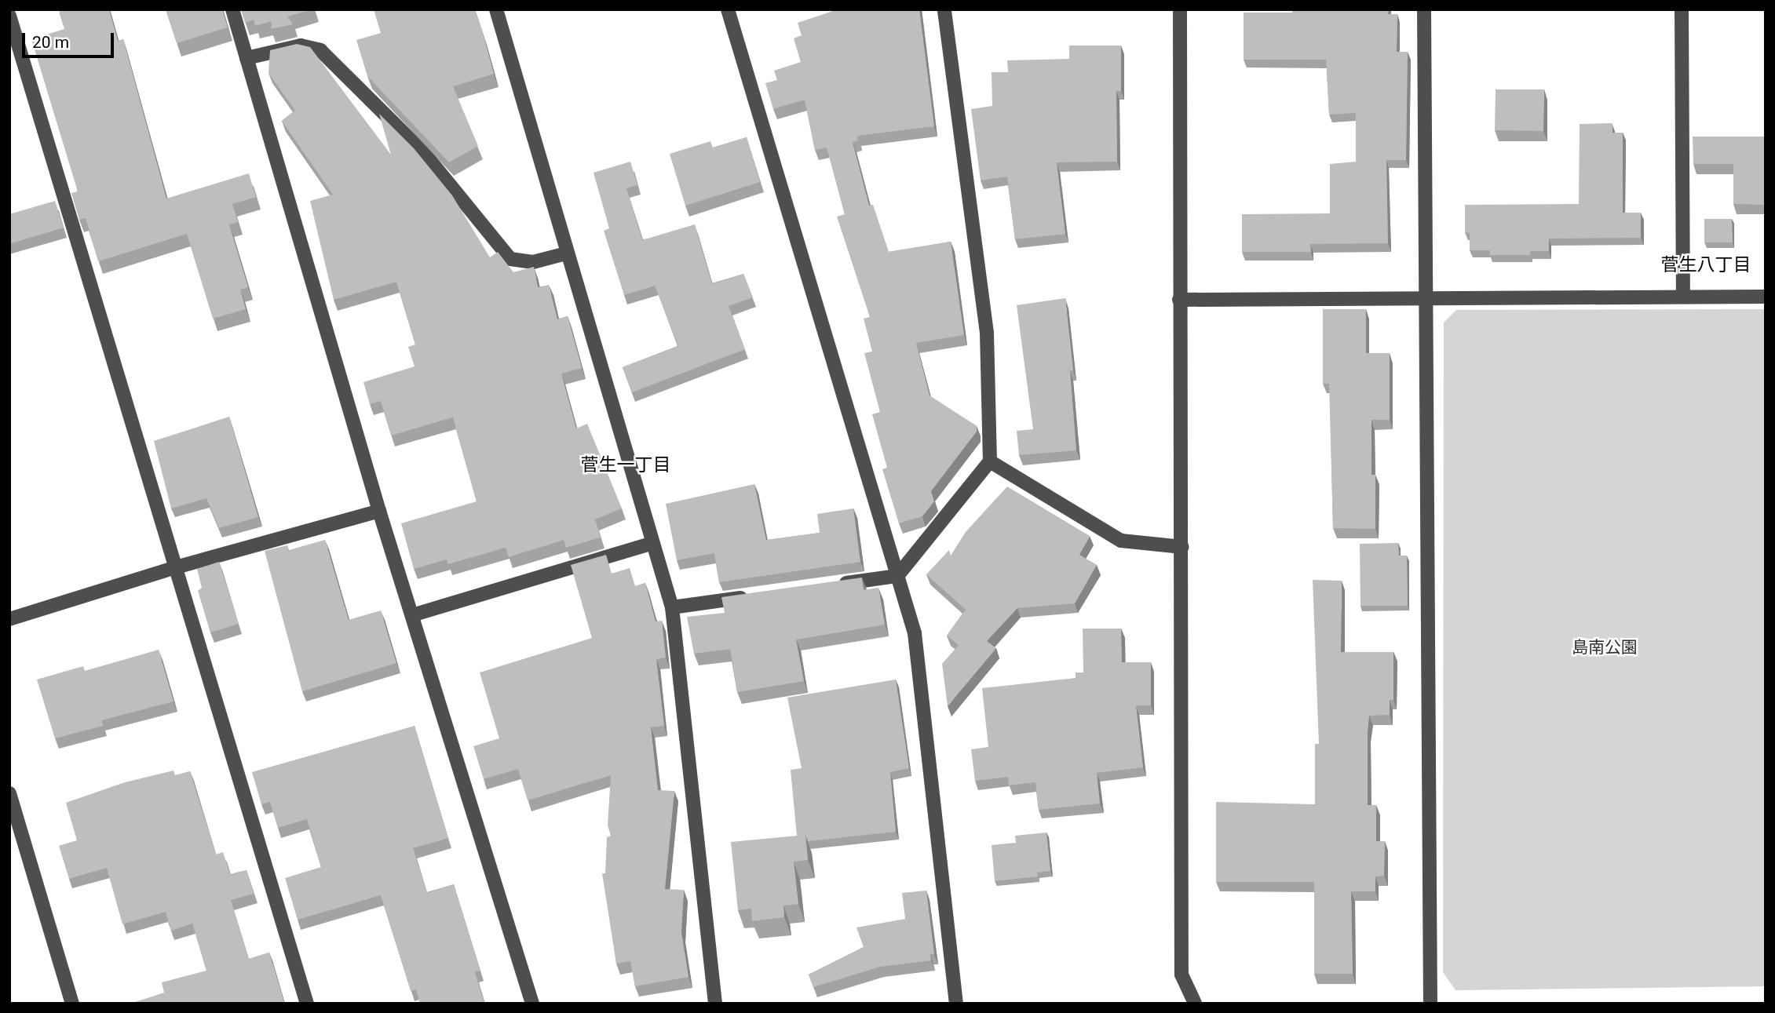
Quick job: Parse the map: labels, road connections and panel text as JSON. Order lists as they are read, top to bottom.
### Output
{
  "districts": ["菅生八丁目", "菅生一丁目"],
  "parks": ["島南公園"],
  "scale_bar": "20 m"
}
